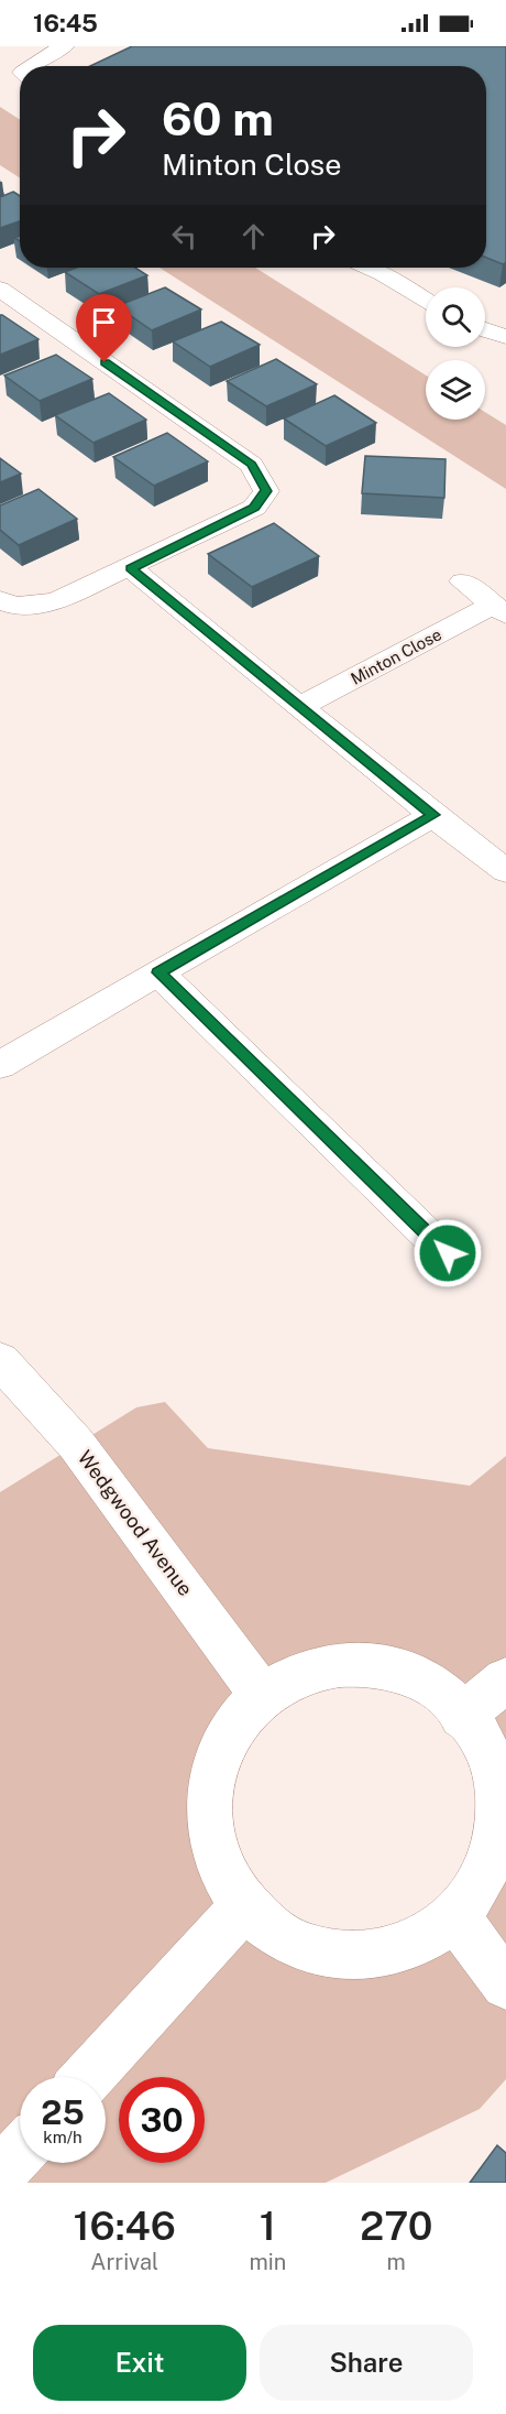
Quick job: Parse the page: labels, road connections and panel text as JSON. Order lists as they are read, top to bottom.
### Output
{
  "streets": {
    "street": ["Minton Close", "Wedgwood Avenue"]
  },
  "page": {
    "status": "16:45",
    "turn": ["60 m", "Minton Close"],
    "speed": "25 km/h",
    "limit": "30",
    "eta": [
      "16:46",
      "Arrival",
      "1",
      "min",
      "270",
      "m"
    ],
    "buttons": ["Exit", "Share"]
  }
}
